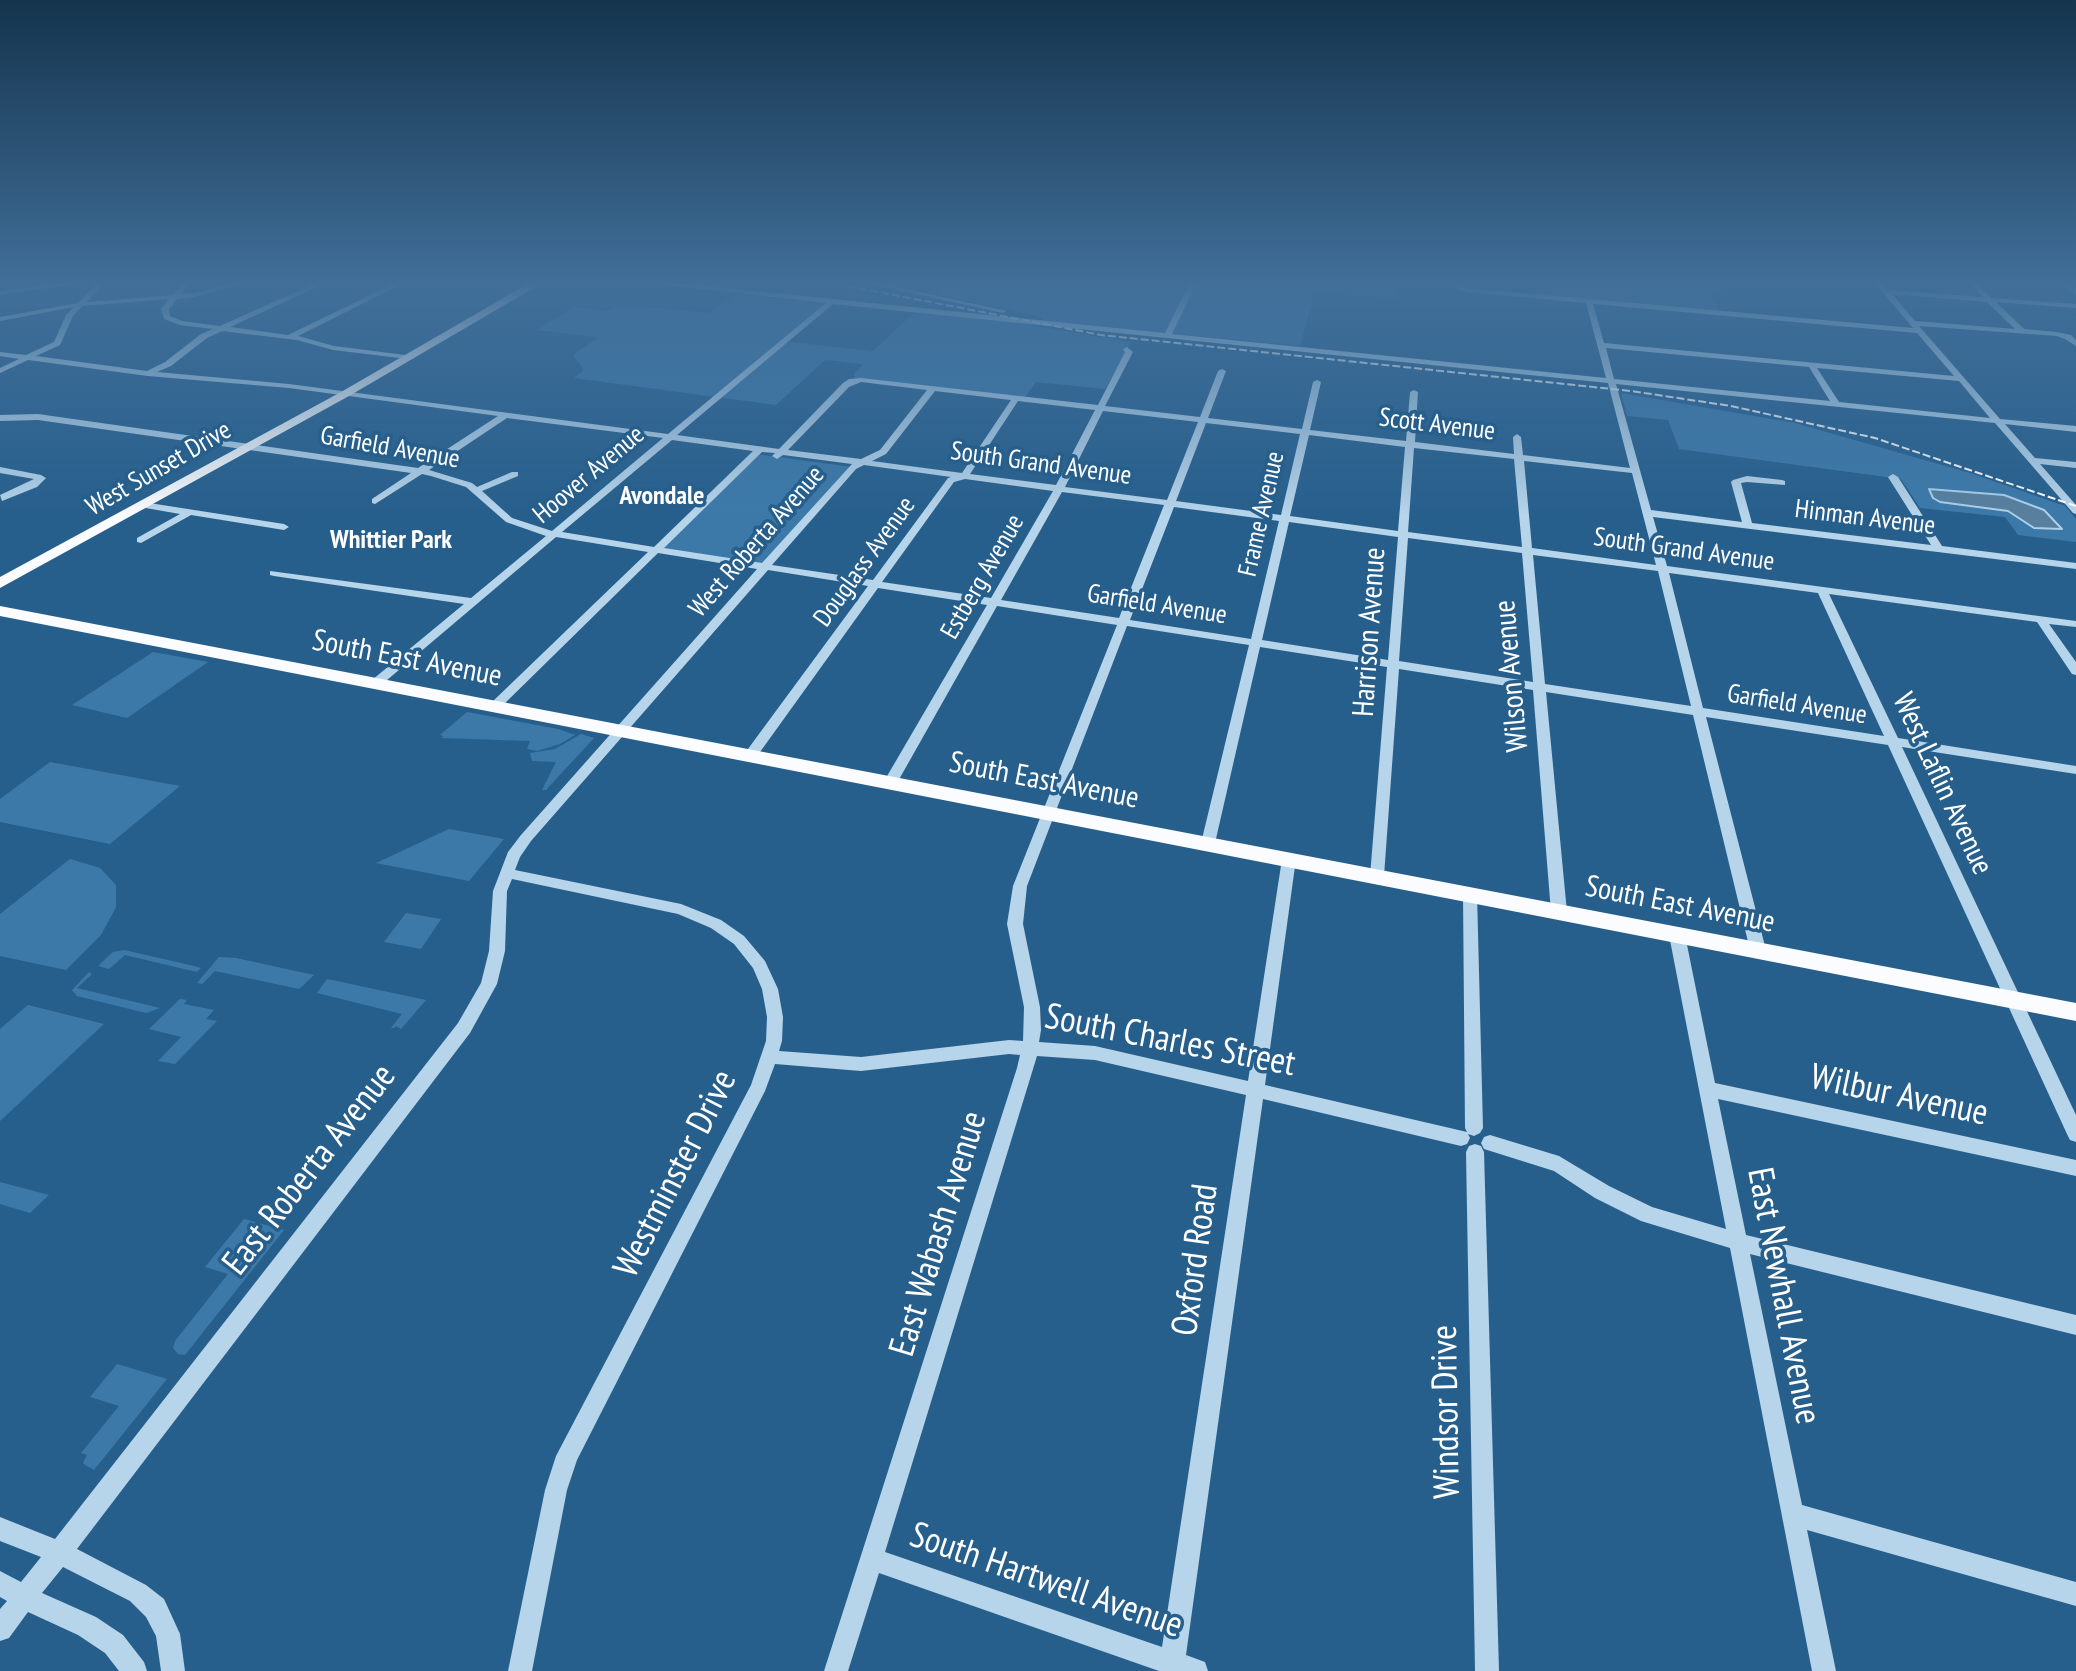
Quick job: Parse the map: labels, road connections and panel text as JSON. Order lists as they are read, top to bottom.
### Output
{
  "streets": {
    "main road": ["West Sunset Drive", "South East Avenue"],
    "street": [
      "Scott Avenue",
      "Garfield Avenue",
      "South Grand Avenue",
      "Hoover Avenue",
      "Frame Avenue",
      "Hinman Avenue",
      "West Roberta Avenue",
      "Douglass Avenue",
      "Estberg Avenue",
      "Harrison Avenue",
      "Wilson Avenue",
      "West Laflin Avenue",
      "South Charles Street",
      "Wilbur Avenue",
      "East Roberta Avenue",
      "Westminster Drive",
      "East Wabash Avenue",
      "Oxford Road",
      "East Newhall Avenue",
      "Windsor Drive",
      "South Hartwell Avenue"
    ]
  },
  "crossings": [
    ["Scott Avenue", "South Grand Avenue"],
    ["Scott Avenue", "Frame Avenue"],
    ["Scott Avenue", "West Roberta Avenue"],
    ["Scott Avenue", "Estberg Avenue"],
    ["Scott Avenue", "Harrison Avenue"],
    ["Scott Avenue", "Wilson Avenue"],
    ["Scott Avenue", "East Wabash Avenue"],
    ["Garfield Avenue", "West Sunset Drive"],
    ["Garfield Avenue", "Hoover Avenue"],
    ["Garfield Avenue", "Frame Avenue"],
    ["Garfield Avenue", "West Roberta Avenue"],
    ["Garfield Avenue", "Douglass Avenue"],
    ["Garfield Avenue", "Estberg Avenue"],
    ["Garfield Avenue", "Harrison Avenue"],
    ["Garfield Avenue", "Wilson Avenue"],
    ["Garfield Avenue", "West Laflin Avenue"],
    ["Garfield Avenue", "East Wabash Avenue"],
    ["South Grand Avenue", "West Sunset Drive"],
    ["South Grand Avenue", "Hoover Avenue"],
    ["South Grand Avenue", "Frame Avenue"],
    ["South Grand Avenue", "West Roberta Avenue"],
    ["South Grand Avenue", "Douglass Avenue"],
    ["South Grand Avenue", "Estberg Avenue"],
    ["South Grand Avenue", "Harrison Avenue"],
    ["South Grand Avenue", "Wilson Avenue"],
    ["South Grand Avenue", "West Laflin Avenue"],
    ["South Grand Avenue", "East Wabash Avenue"],
    ["Hoover Avenue", "South East Avenue"],
    ["Frame Avenue", "South East Avenue"],
    ["West Roberta Avenue", "South East Avenue"],
    ["West Roberta Avenue", "East Roberta Avenue"],
    ["Douglass Avenue", "South East Avenue"],
    ["Estberg Avenue", "South East Avenue"],
    ["Harrison Avenue", "South East Avenue"],
    ["South East Avenue", "Wilson Avenue"],
    ["South East Avenue", "West Laflin Avenue"],
    ["South East Avenue", "East Roberta Avenue"],
    ["South East Avenue", "East Wabash Avenue"],
    ["South East Avenue", "Oxford Road"],
    ["South East Avenue", "East Newhall Avenue"],
    ["South East Avenue", "Windsor Drive"],
    ["South Charles Street", "Westminster Drive"],
    ["South Charles Street", "East Wabash Avenue"],
    ["South Charles Street", "Oxford Road"],
    ["South Charles Street", "East Newhall Avenue"],
    ["South Charles Street", "Windsor Drive"],
    ["Wilbur Avenue", "East Newhall Avenue"],
    ["East Roberta Avenue", "Westminster Drive"],
    ["East Wabash Avenue", "South Hartwell Avenue"],
    ["Oxford Road", "South Hartwell Avenue"]
  ],
  "districts": ["Avondale", "Whittier Park"]
}
